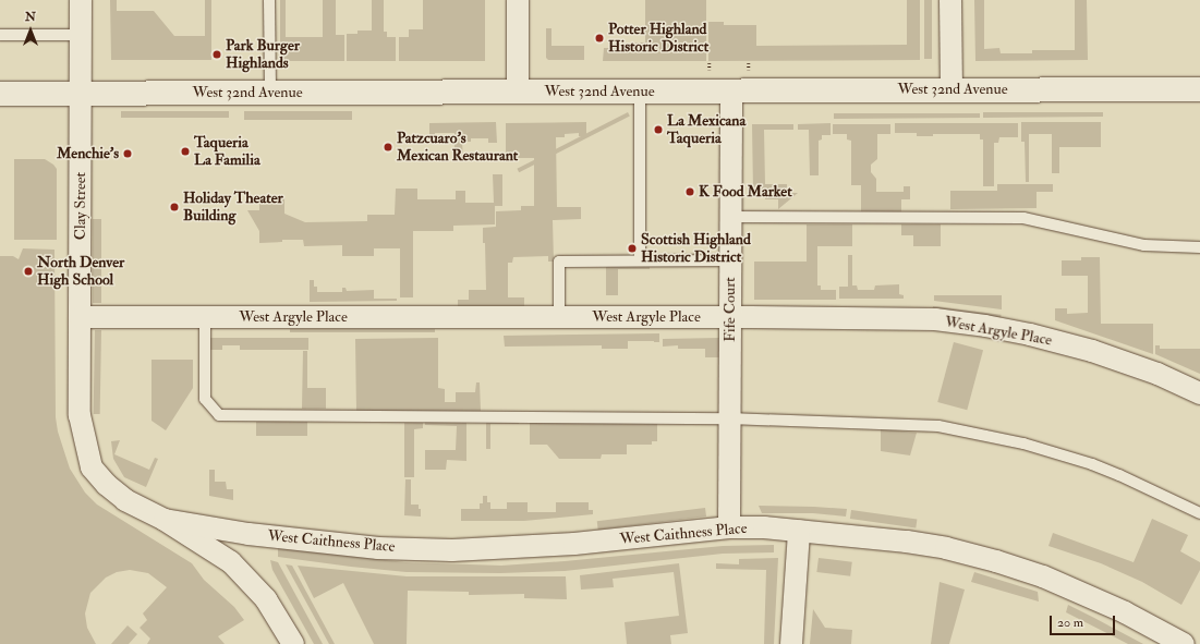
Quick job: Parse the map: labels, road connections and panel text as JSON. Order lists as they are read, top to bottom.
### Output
{
  "streets": {
    "street": [
      "West 32nd Avenue",
      "Clay Street",
      "Fife Court",
      "West Argyle Place",
      "West Caithness Place"
    ]
  },
  "crossings": [
    ["West 32nd Avenue", "Clay Street"],
    ["West 32nd Avenue", "Fife Court"],
    ["Clay Street", "West Argyle Place"],
    ["Clay Street", "West Caithness Place"],
    ["Fife Court", "West Argyle Place"],
    ["Fife Court", "West Caithness Place"]
  ],
  "places": [
    "Potter Highland Historic District",
    "Park Burger Highlands",
    "La Mexicana Taqueria",
    "Patzcuaro's Mexican Restaurant",
    "Taqueria La Familia",
    "Menchie's",
    "K Food Market",
    "Holiday Theater Building",
    "Scottish Highland Historic District",
    "North Denver High School"
  ],
  "scale_bar": "20 m",
  "north": "top"
}
